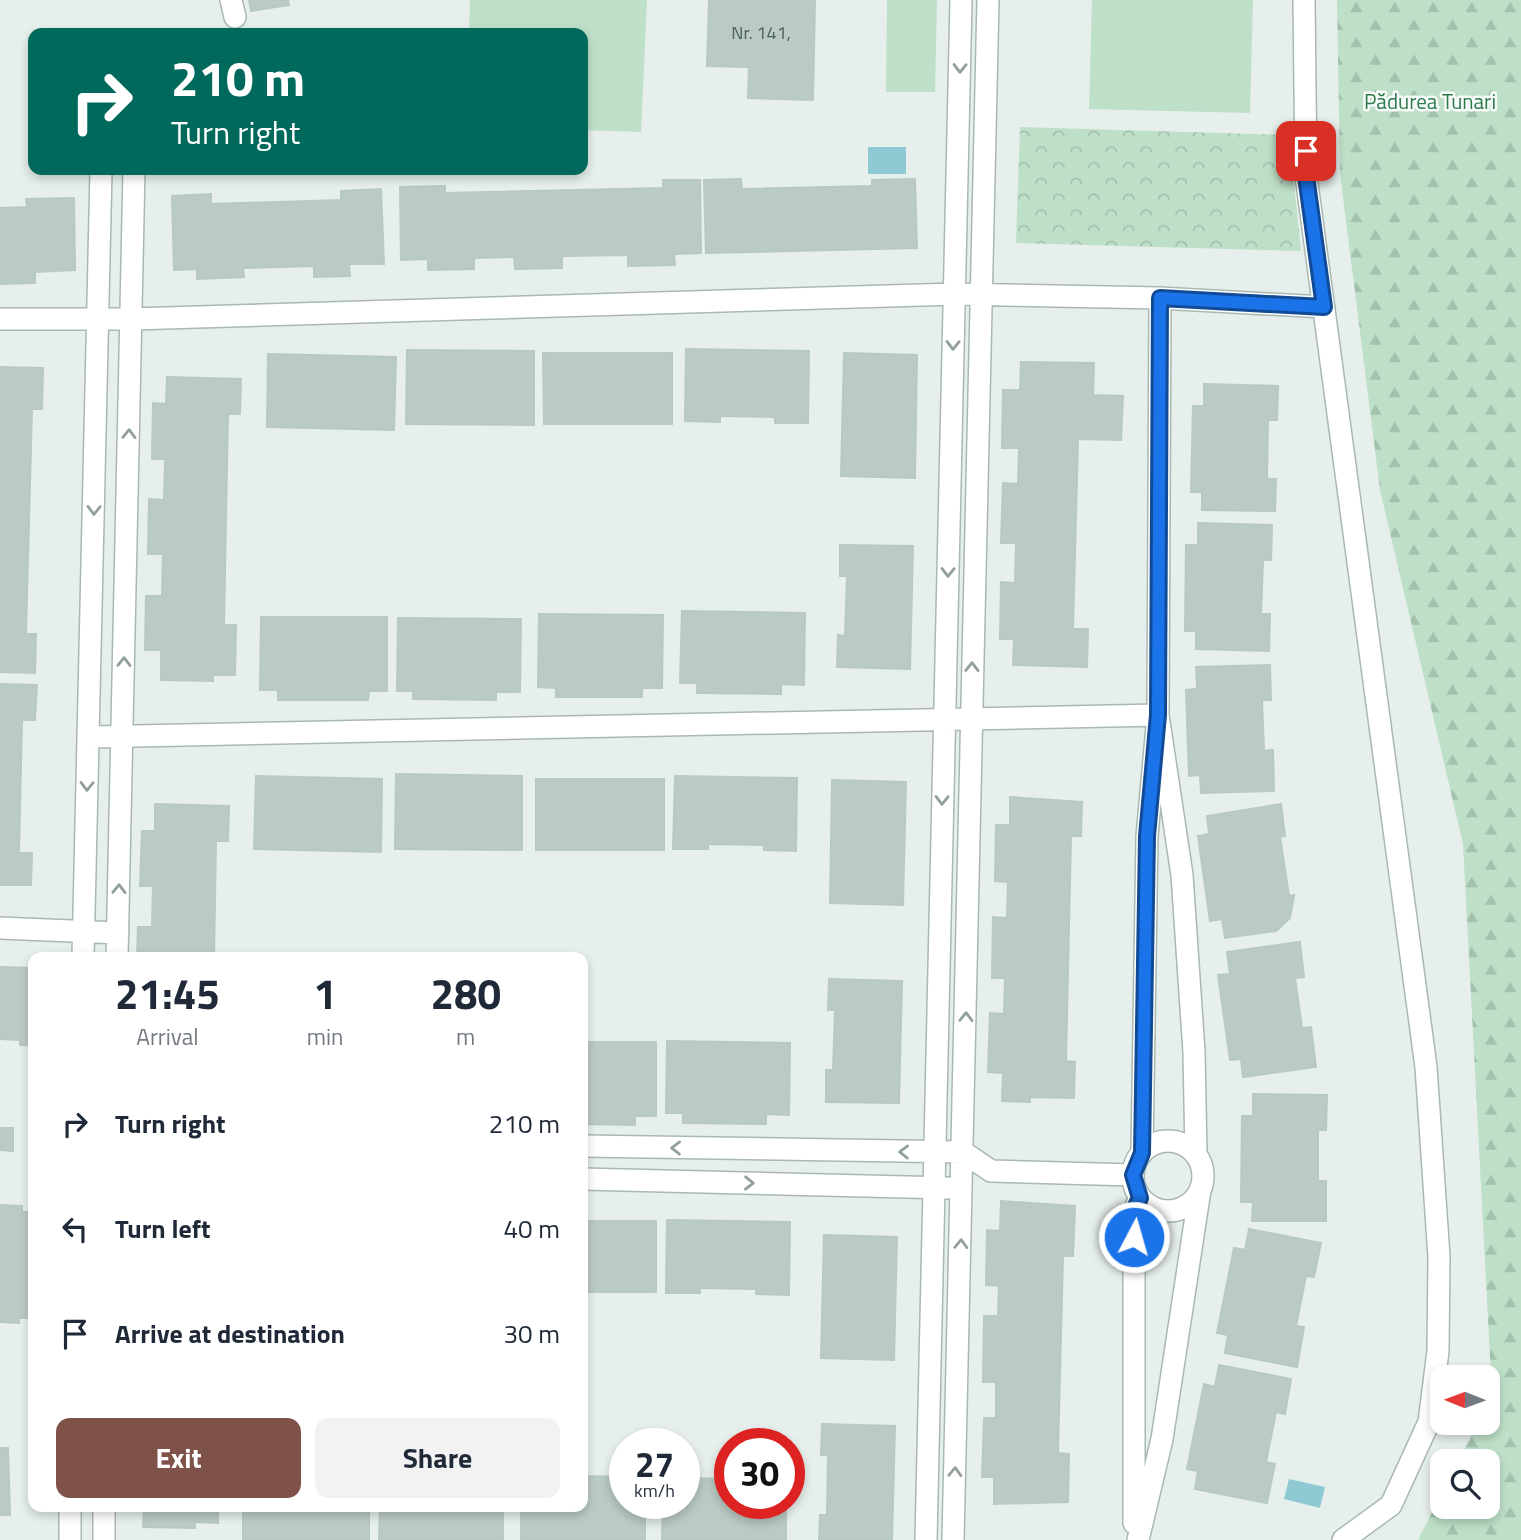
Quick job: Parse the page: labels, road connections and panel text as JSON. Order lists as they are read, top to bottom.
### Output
{
  "parks": ["Pădurea Tunari"],
  "house_numbers": ["Nr. 141,"],
  "north": "left",
  "page": {
    "turn": ["210 m", "Turn right"],
    "eta": [
      "21:45",
      "Arrival",
      "1",
      "min",
      "280",
      "m"
    ],
    "list": [
      {
        "name": "Turn right",
        "value": "210 m"
      },
      {
        "name": "Turn left",
        "value": "40 m"
      },
      {
        "name": "Arrive at destination",
        "value": "30 m"
      }
    ],
    "buttons": ["Exit", "Share"],
    "speed": "27 km/h",
    "limit": "30"
  }
}
